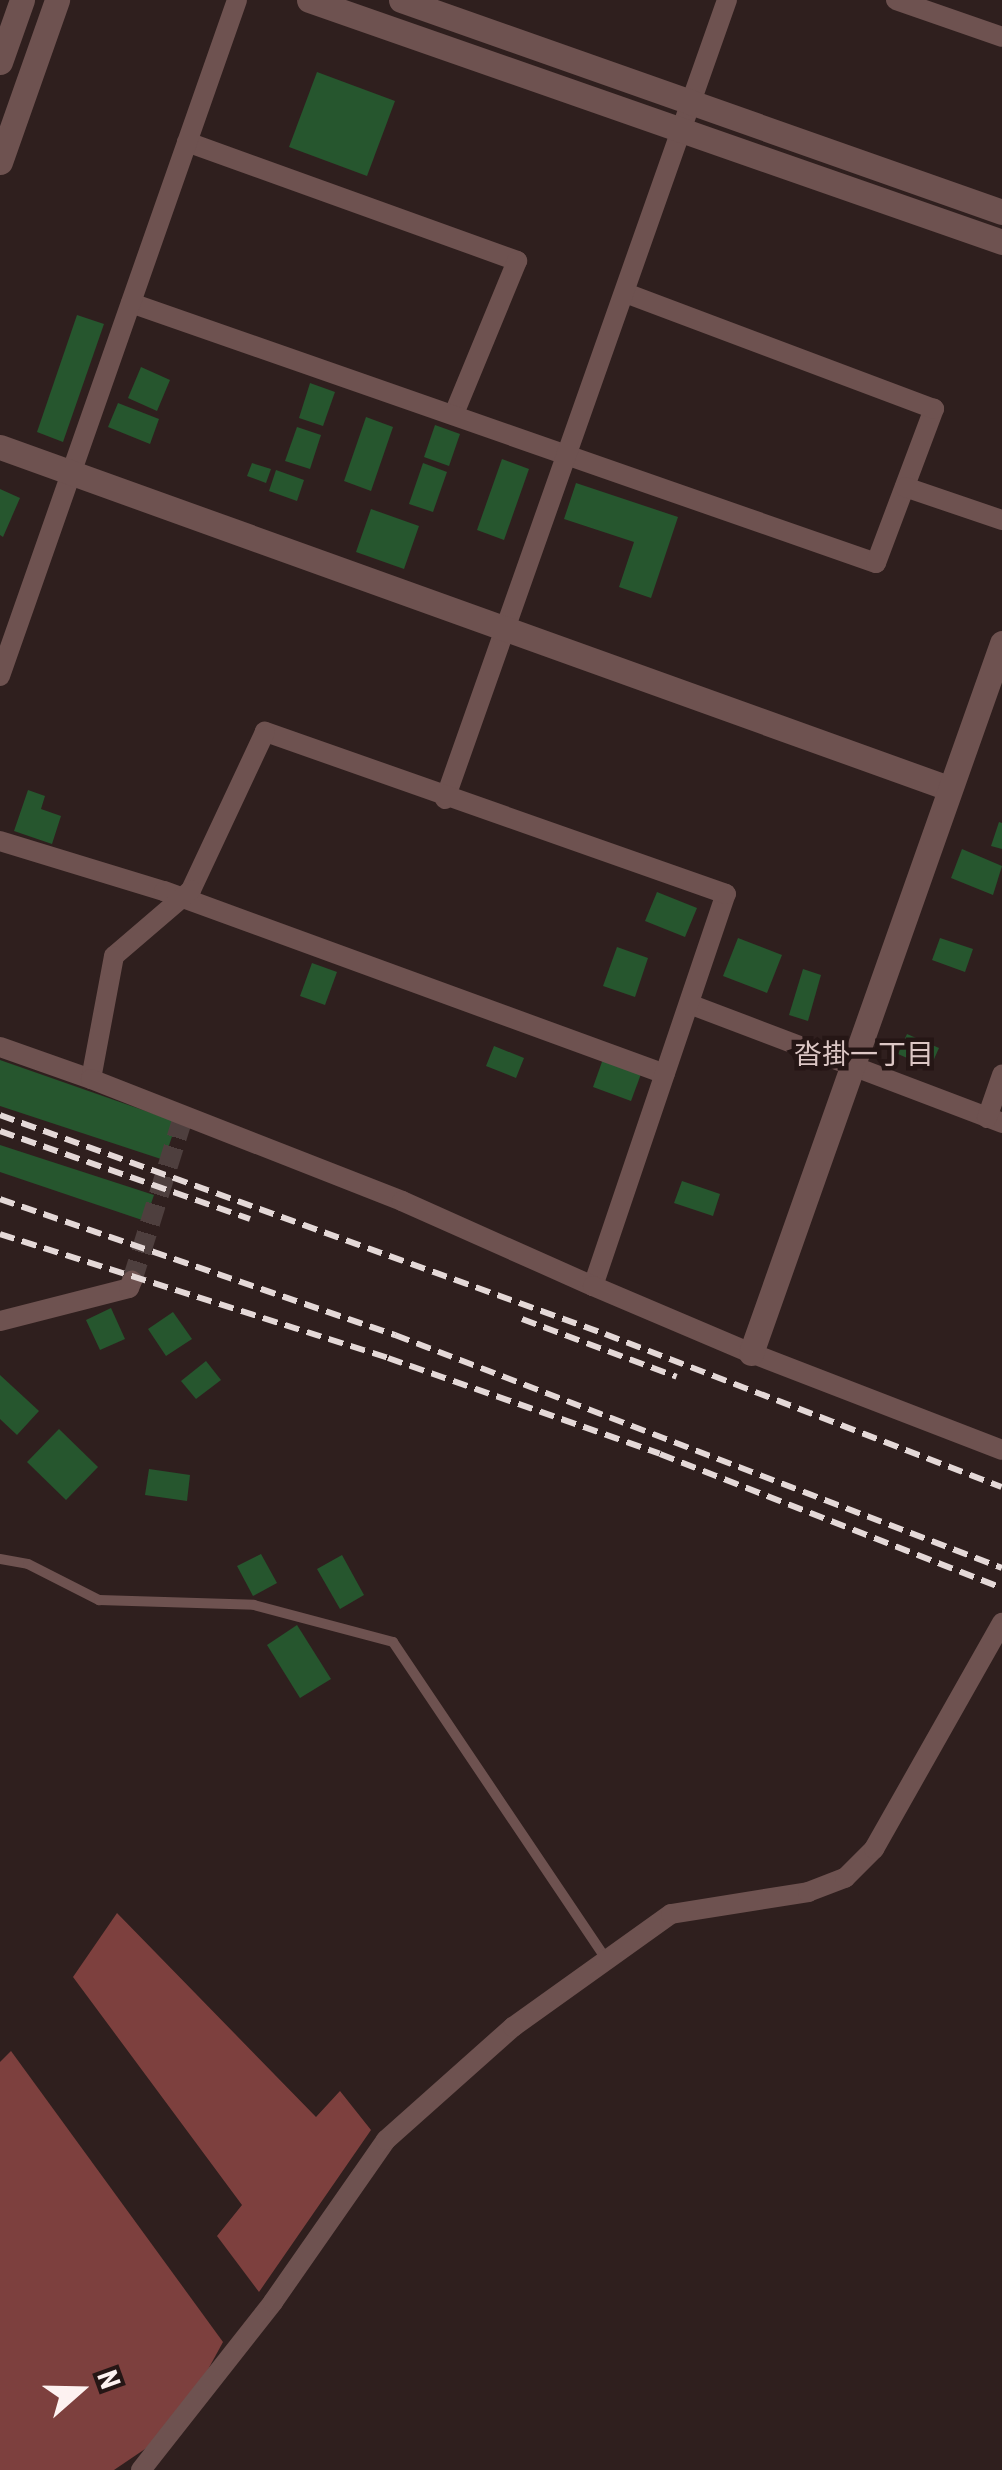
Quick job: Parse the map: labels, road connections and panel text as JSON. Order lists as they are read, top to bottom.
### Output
{
  "districts": ["沓掛一丁目"],
  "north": "right"
}
